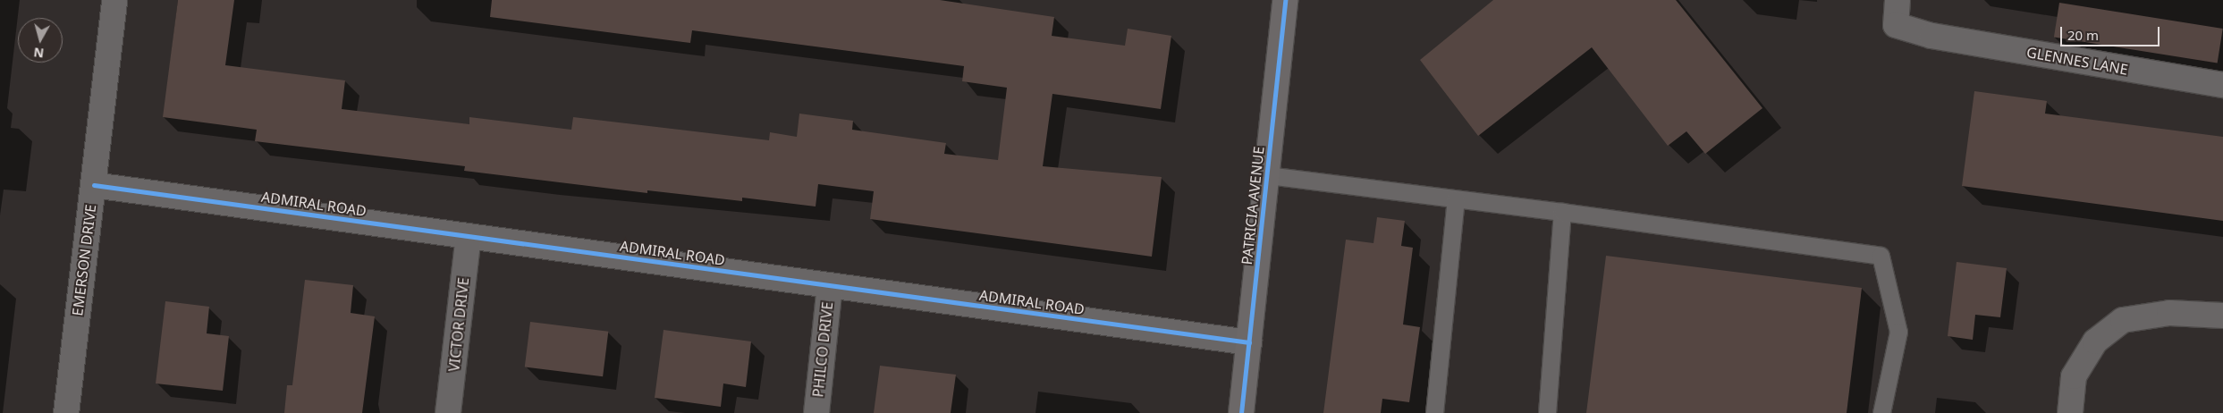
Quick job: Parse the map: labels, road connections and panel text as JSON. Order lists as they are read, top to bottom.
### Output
{
  "streets": {
    "street": [
      "GLENNES LANE",
      "ADMIRAL ROAD",
      "PATRICIA AVENUE",
      "EMERSON DRIVE",
      "VICTOR DRIVE",
      "PHILCO DRIVE"
    ]
  },
  "crossings": [
    ["ADMIRAL ROAD", "PATRICIA AVENUE"],
    ["ADMIRAL ROAD", "EMERSON DRIVE"],
    ["ADMIRAL ROAD", "VICTOR DRIVE"],
    ["ADMIRAL ROAD", "PHILCO DRIVE"]
  ],
  "scale_bar": "20 m",
  "north": "bottom"
}
